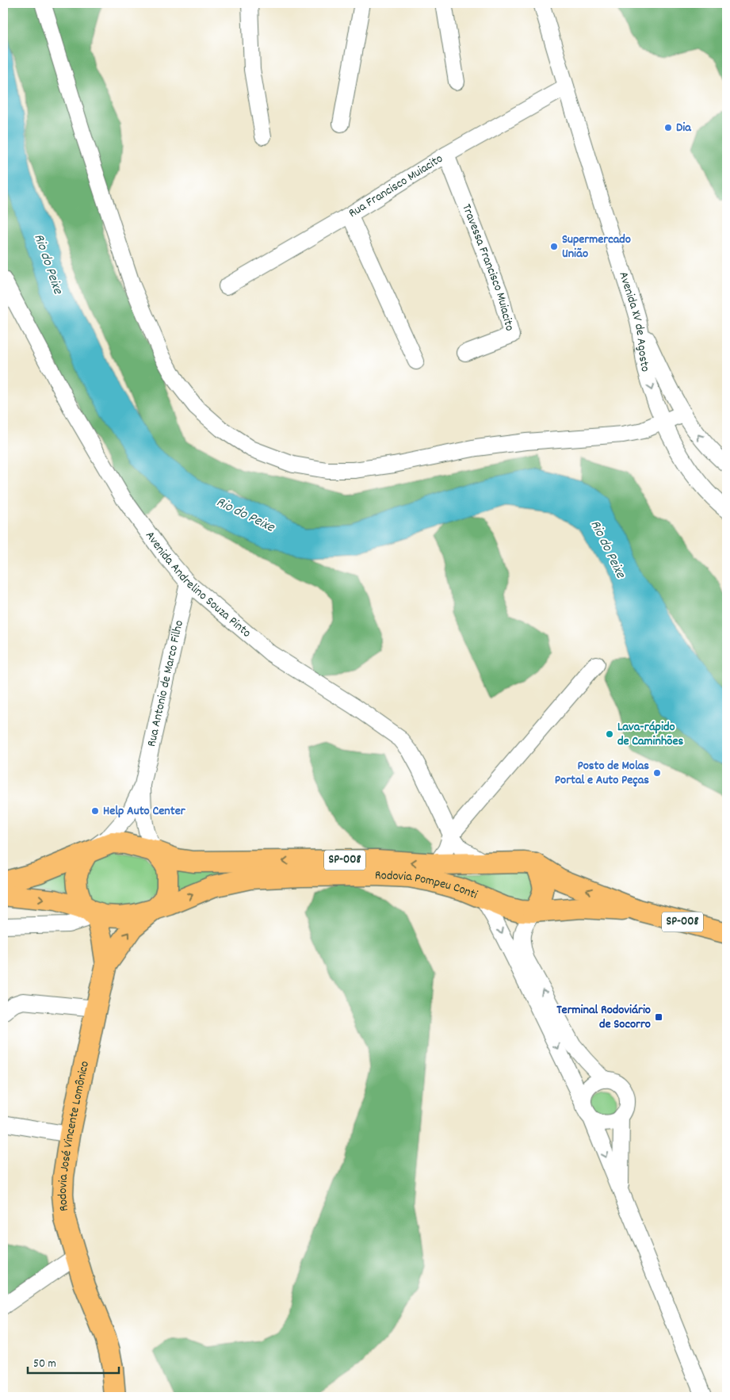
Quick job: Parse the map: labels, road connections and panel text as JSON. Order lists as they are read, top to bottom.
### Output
{
  "streets": {
    "main road": ["SP-008", "Rodovia Pompeu Conti", "Rodovia José Vincente Lomônico"],
    "street": [
      "Rua Francisco Muiacito",
      "Travessa Francisco Muiacito",
      "Avenida XV de Agosto",
      "Avenida Andrelino Souza Pinto",
      "Rua Antonio de Marco Filho"
    ]
  },
  "crossings": [
    ["Rua Francisco Muiacito", "Travessa Francisco Muiacito"],
    ["Rua Francisco Muiacito", "Avenida XV de Agosto"],
    ["Avenida Andrelino Souza Pinto", "Rua Antonio de Marco Filho"],
    ["Avenida Andrelino Souza Pinto", "Rodovia Pompeu Conti"],
    ["Rua Antonio de Marco Filho", "SP-008"],
    ["Rua Antonio de Marco Filho", "Rodovia Pompeu Conti"],
    ["Rua Antonio de Marco Filho", "Rodovia José Vincente Lomônico"],
    ["SP-008", "Rodovia Pompeu Conti"],
    ["SP-008", "Rodovia José Vincente Lomônico"],
    ["Rodovia Pompeu Conti", "Rodovia José Vincente Lomônico"]
  ],
  "water": ["Rio do Peixe"],
  "places": {
    "other": [
      "Dia",
      "Supermercado União",
      "Lava-rápido de Caminhões",
      "Posto de Molas Portal e Auto Peças",
      "Help Auto Center"
    ],
    "transit": ["Terminal Rodoviário de Socorro"]
  },
  "scale_bar": "50 m"
}
